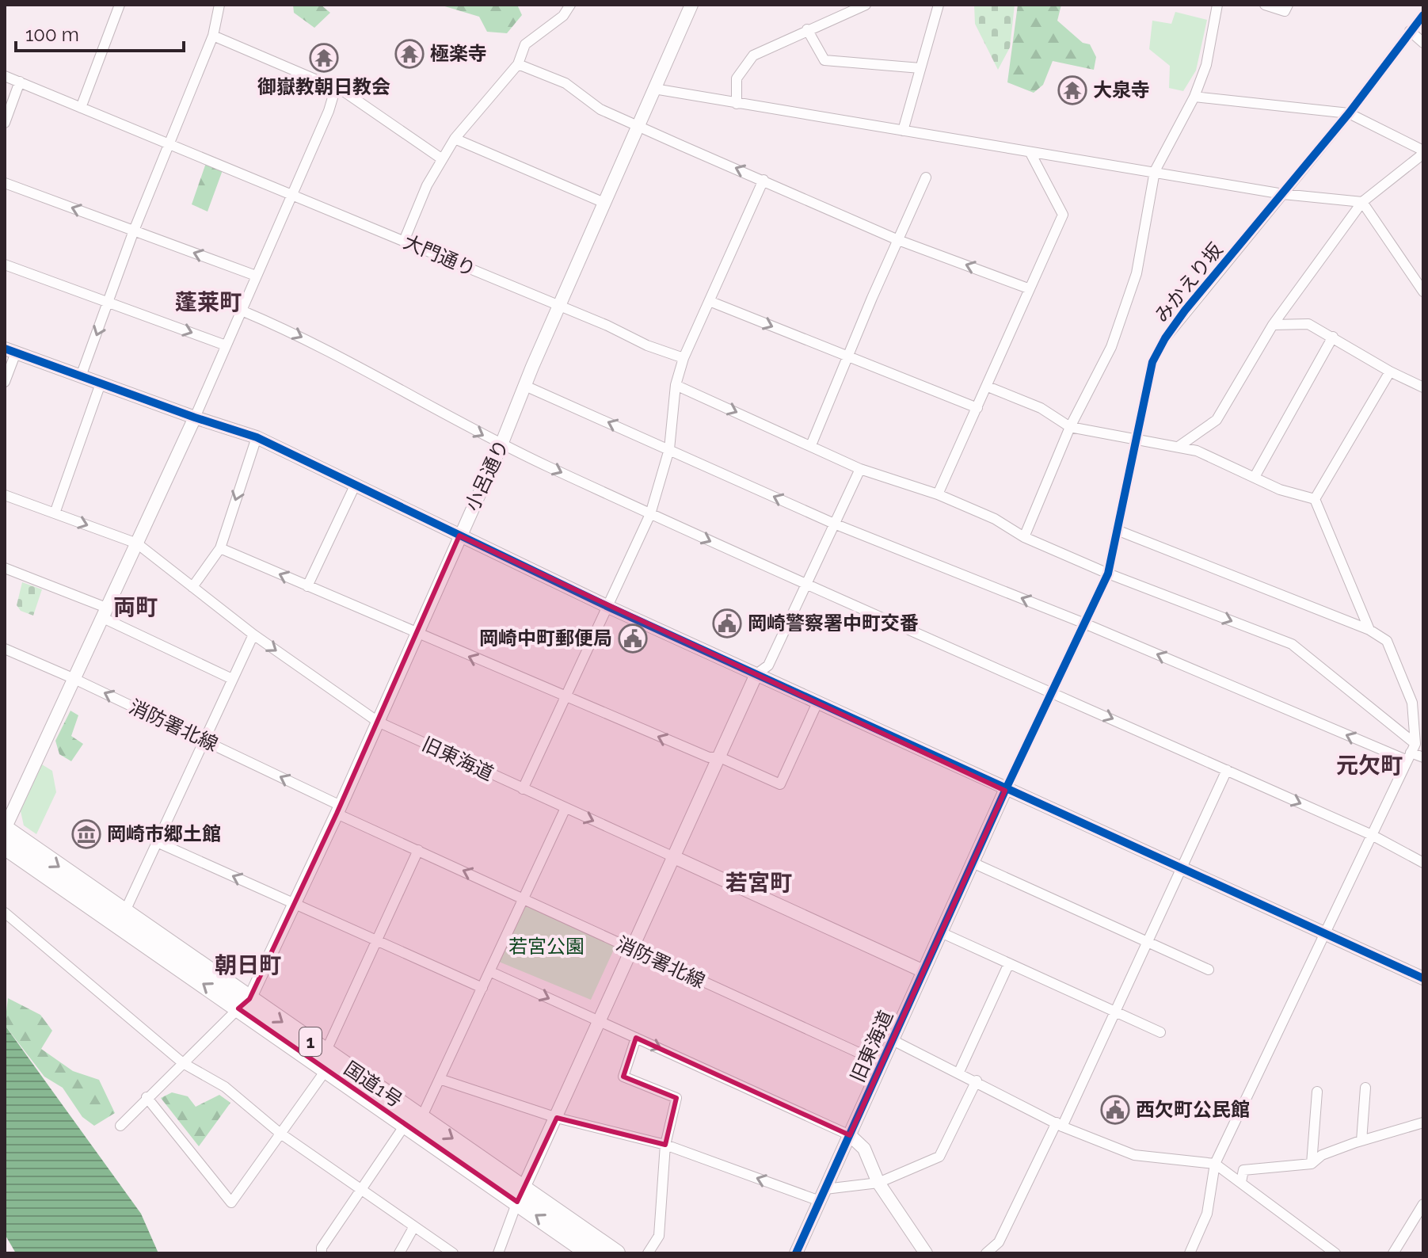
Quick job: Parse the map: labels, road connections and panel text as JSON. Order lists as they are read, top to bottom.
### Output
{
  "streets": {
    "highway": ["1", "国道1号"],
    "street": [
      "大門通り",
      "みかえり坂",
      "小呂通り",
      "消防署北線",
      "旧東海道"
    ]
  },
  "crossings": [
    ["大門通り", "小呂通り"],
    ["小呂通り", "消防署北線"],
    ["小呂通り", "旧東海道"],
    ["小呂通り", "国道1号"],
    ["消防署北線", "旧東海道"]
  ],
  "districts": [
    "蓬莱町",
    "両町",
    "元欠町",
    "若宮町",
    "朝日町"
  ],
  "parks": ["若宮公園"],
  "places": {
    "temple": ["極楽寺", "御嶽教朝日教会", "大泉寺"],
    "public building": ["岡崎警察署中町交番", "岡崎中町郵便局", "西欠町公民館"],
    "museum": ["岡崎市郷土館"]
  },
  "scale_bar": "100 m"
}
